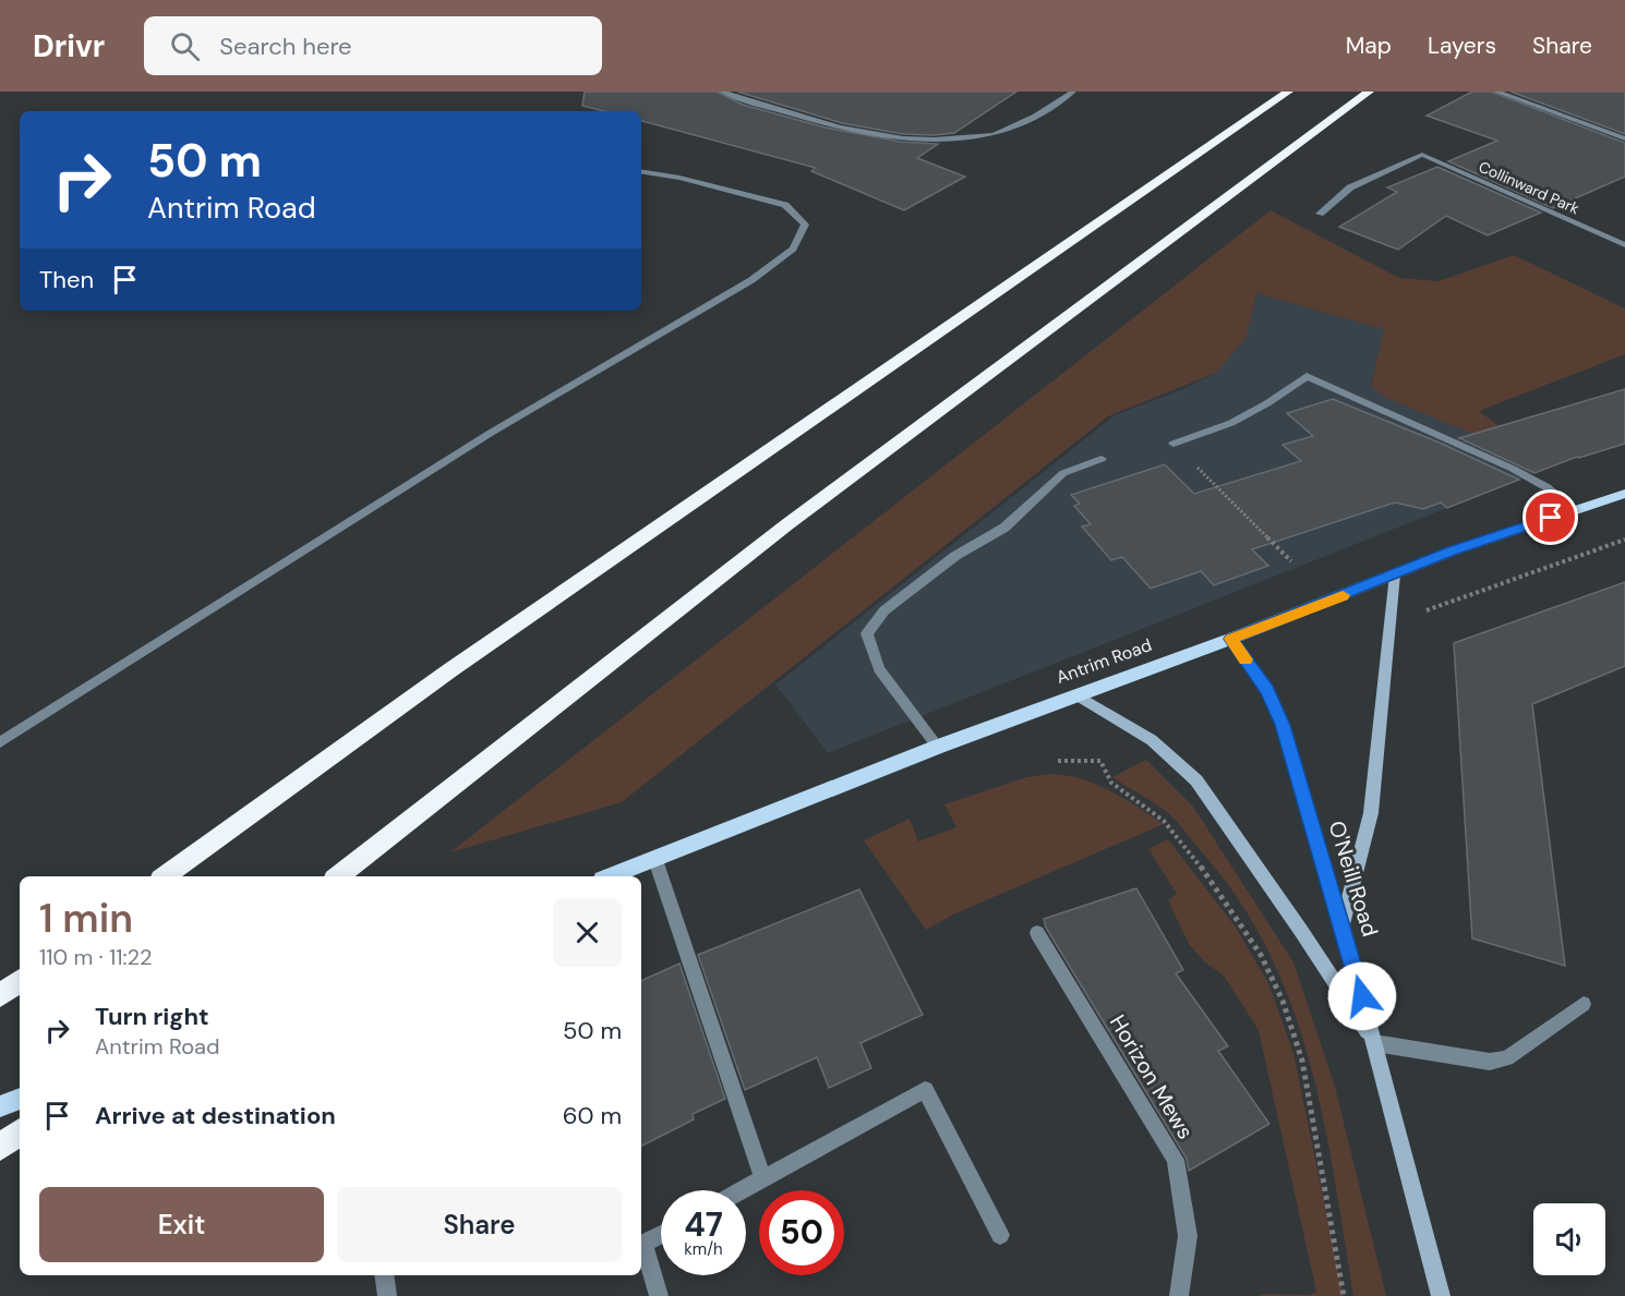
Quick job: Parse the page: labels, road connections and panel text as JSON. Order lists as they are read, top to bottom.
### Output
{
  "streets": {
    "main road": ["Antrim Road", "O'Neill Road"],
    "street": ["Collinward Park", "Horizon Mews"]
  },
  "crossings": [
    ["Antrim Road", "O'Neill Road"]
  ],
  "page": {
    "header": "Drivr",
    "search": "Search here",
    "nav": ["Map", "Layers", "Share"],
    "turn": ["50 m", "Antrim Road"],
    "then": "Then",
    "heading": ["1 min", "110 m · 11:22"],
    "list": [
      {
        "name": "Turn right",
        "note": "Antrim Road",
        "value": "50 m"
      },
      {
        "name": "Arrive at destination",
        "value": "60 m"
      }
    ],
    "buttons": ["Exit", "Share"],
    "speed": "47 km/h",
    "limit": "50"
  }
}
